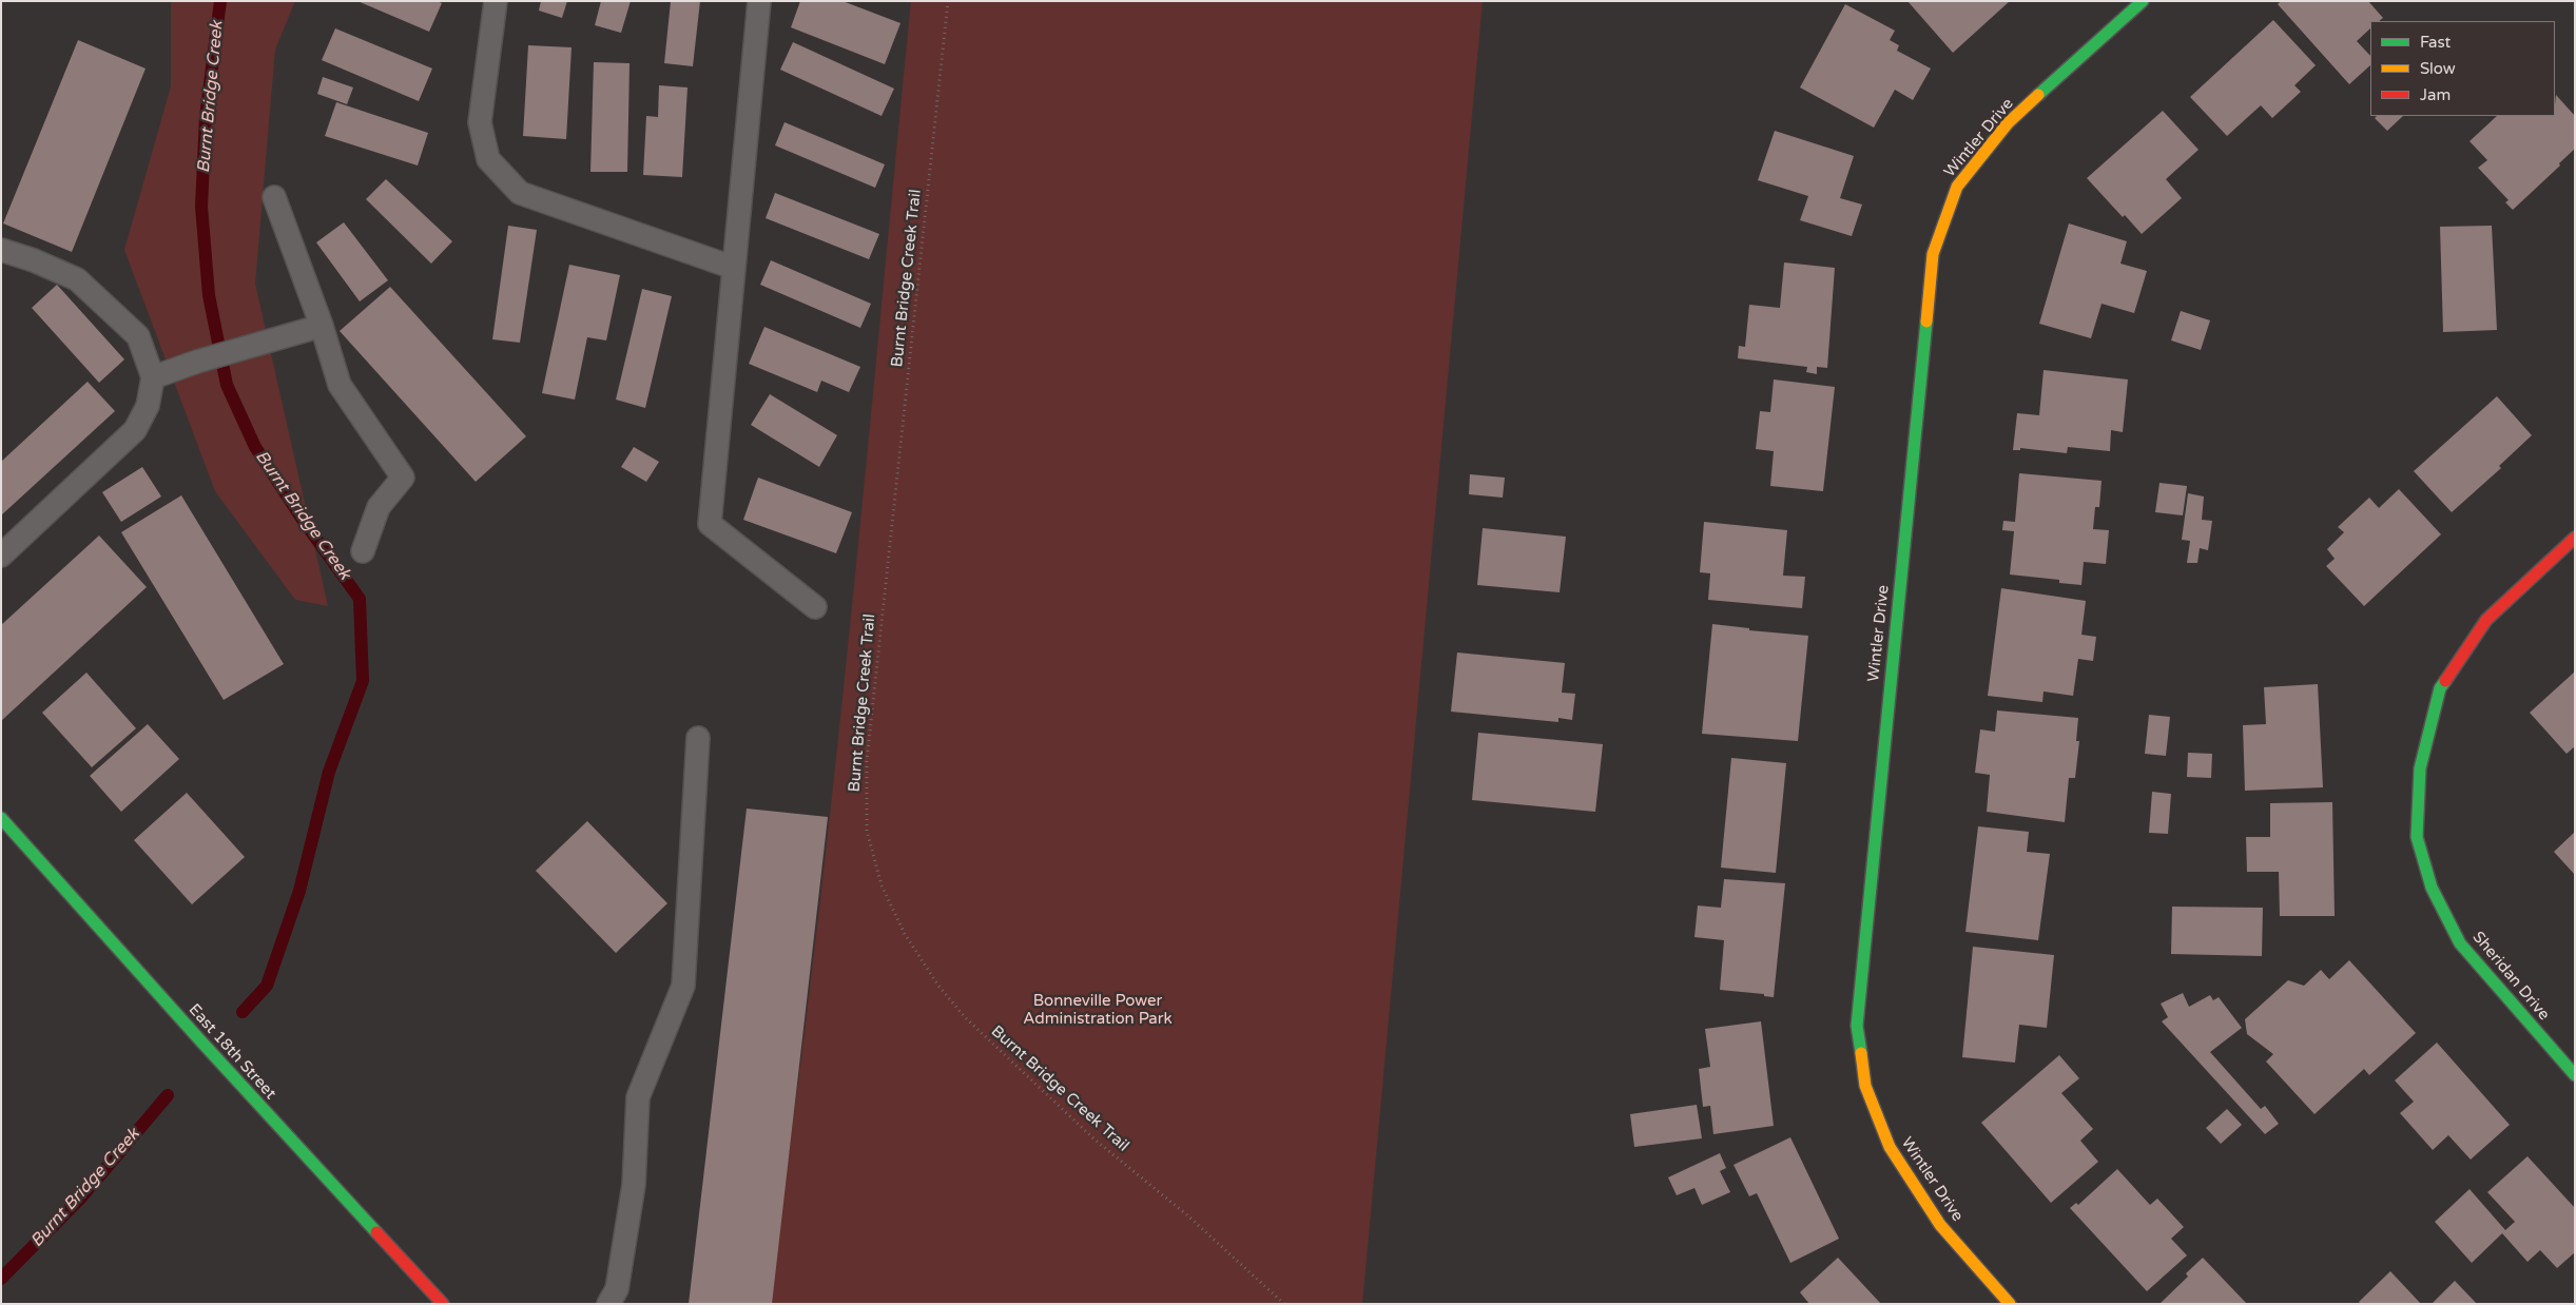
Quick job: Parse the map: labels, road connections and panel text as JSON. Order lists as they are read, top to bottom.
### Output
{
  "streets": {
    "street": ["Wintler Drive", "Sheridan Drive", "East 18th Street"],
    "path": ["Burnt Bridge Creek Trail"]
  },
  "water": ["Burnt Bridge Creek"],
  "parks": ["Bonneville Power Administration Park"],
  "legend": ["Fast", "Slow", "Jam"]
}
